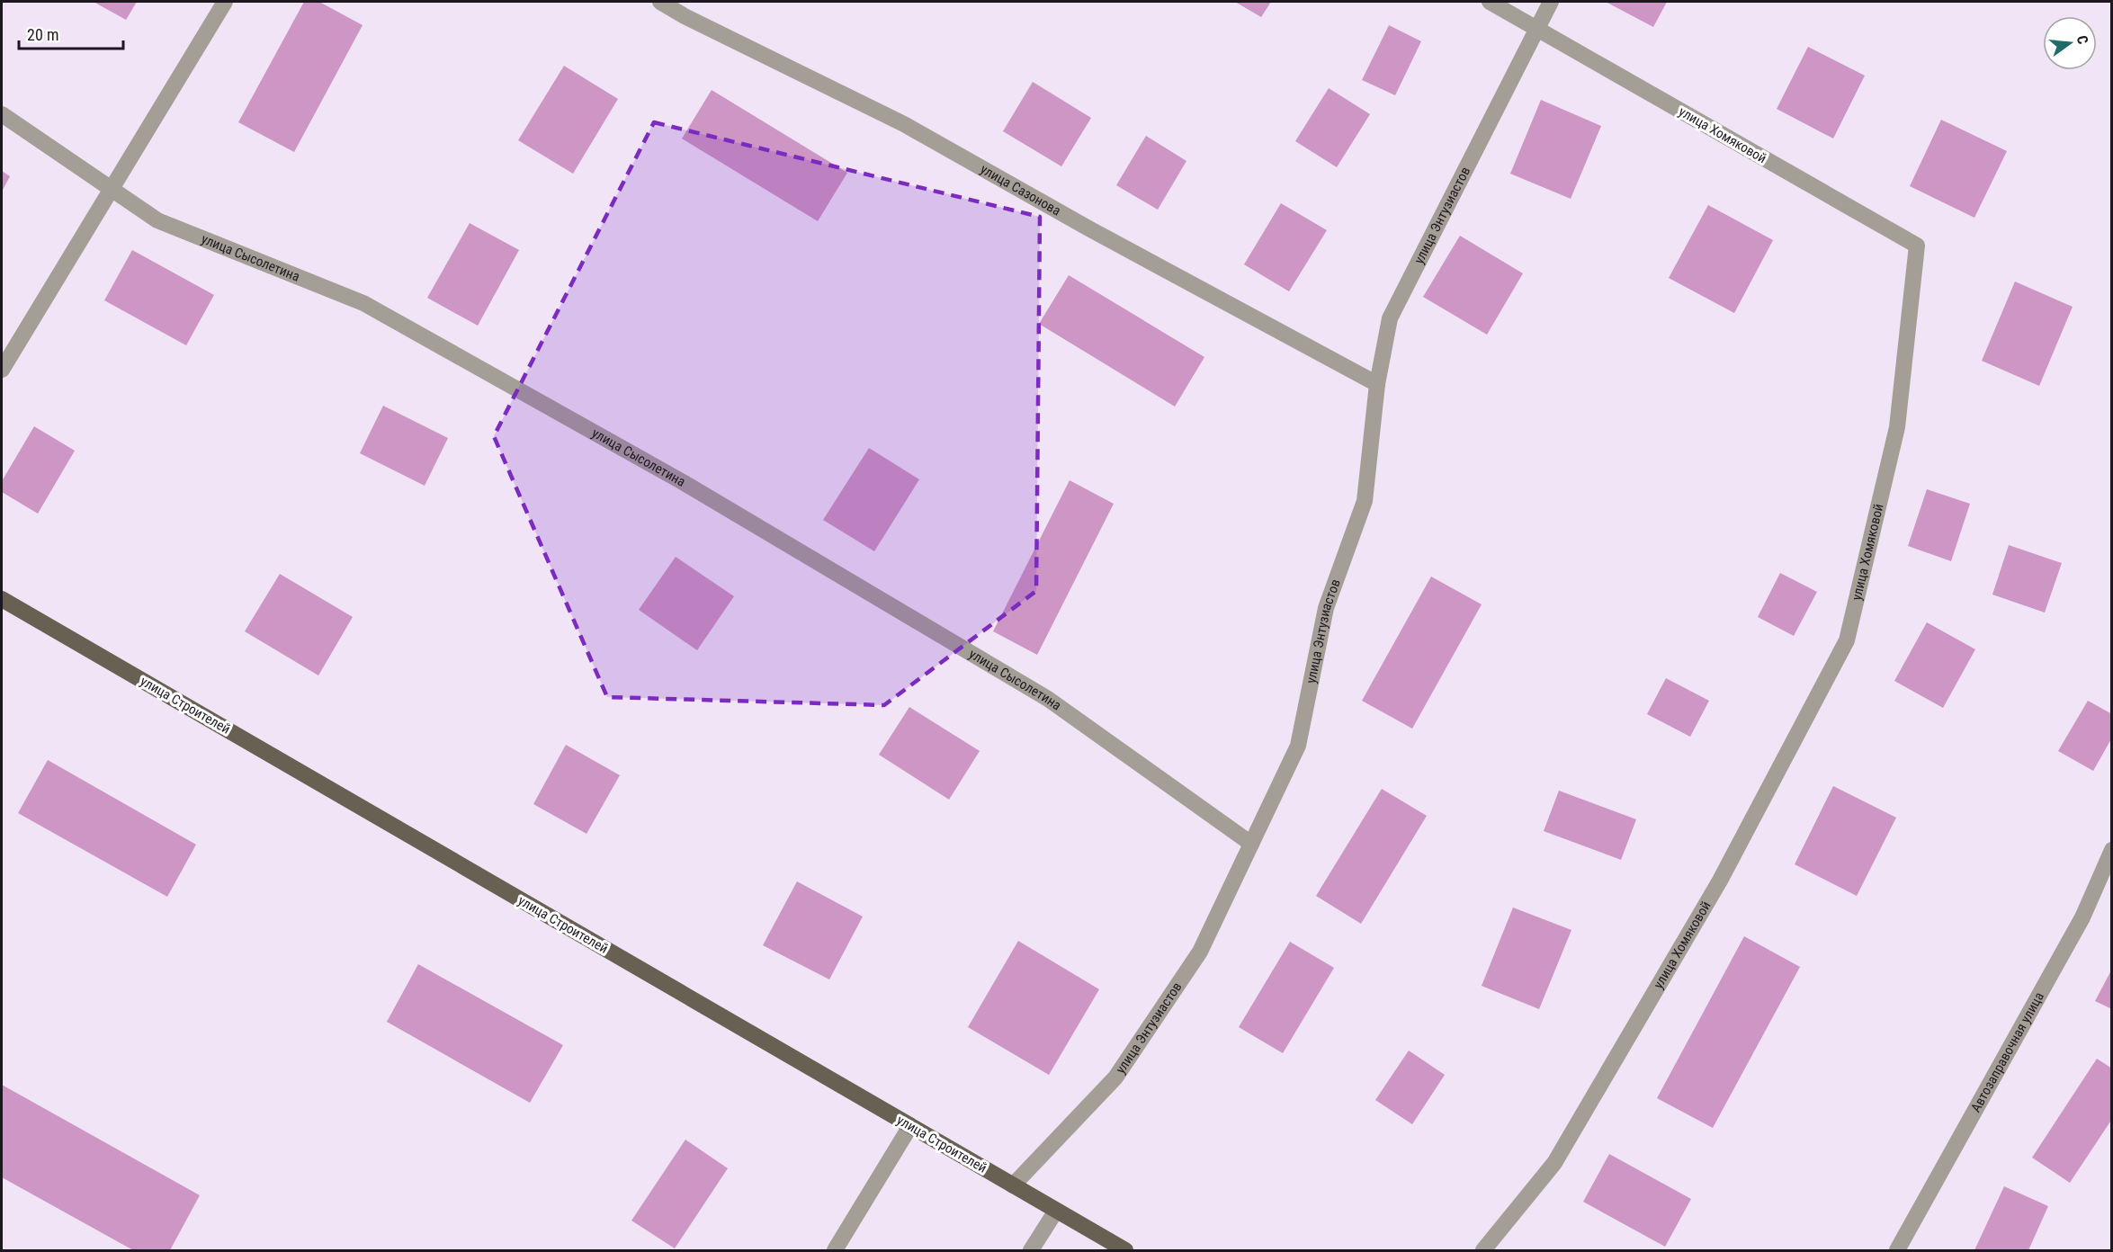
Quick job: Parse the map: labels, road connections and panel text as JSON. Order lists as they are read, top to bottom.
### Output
{
  "streets": {
    "main road": ["улица Строителей"],
    "street": [
      "улица Хомяковой",
      "улица Сазонова",
      "улица Энтузиастов",
      "улица Сысолетина",
      "Автозаправочная улица"
    ]
  },
  "crossings": [
    ["улица Хомяковой", "улица Энтузиастов"],
    ["улица Сазонова", "улица Энтузиастов"],
    ["улица Энтузиастов", "улица Сысолетина"],
    ["улица Энтузиастов", "улица Строителей"]
  ],
  "scale_bar": "20 m",
  "north": "right"
}
